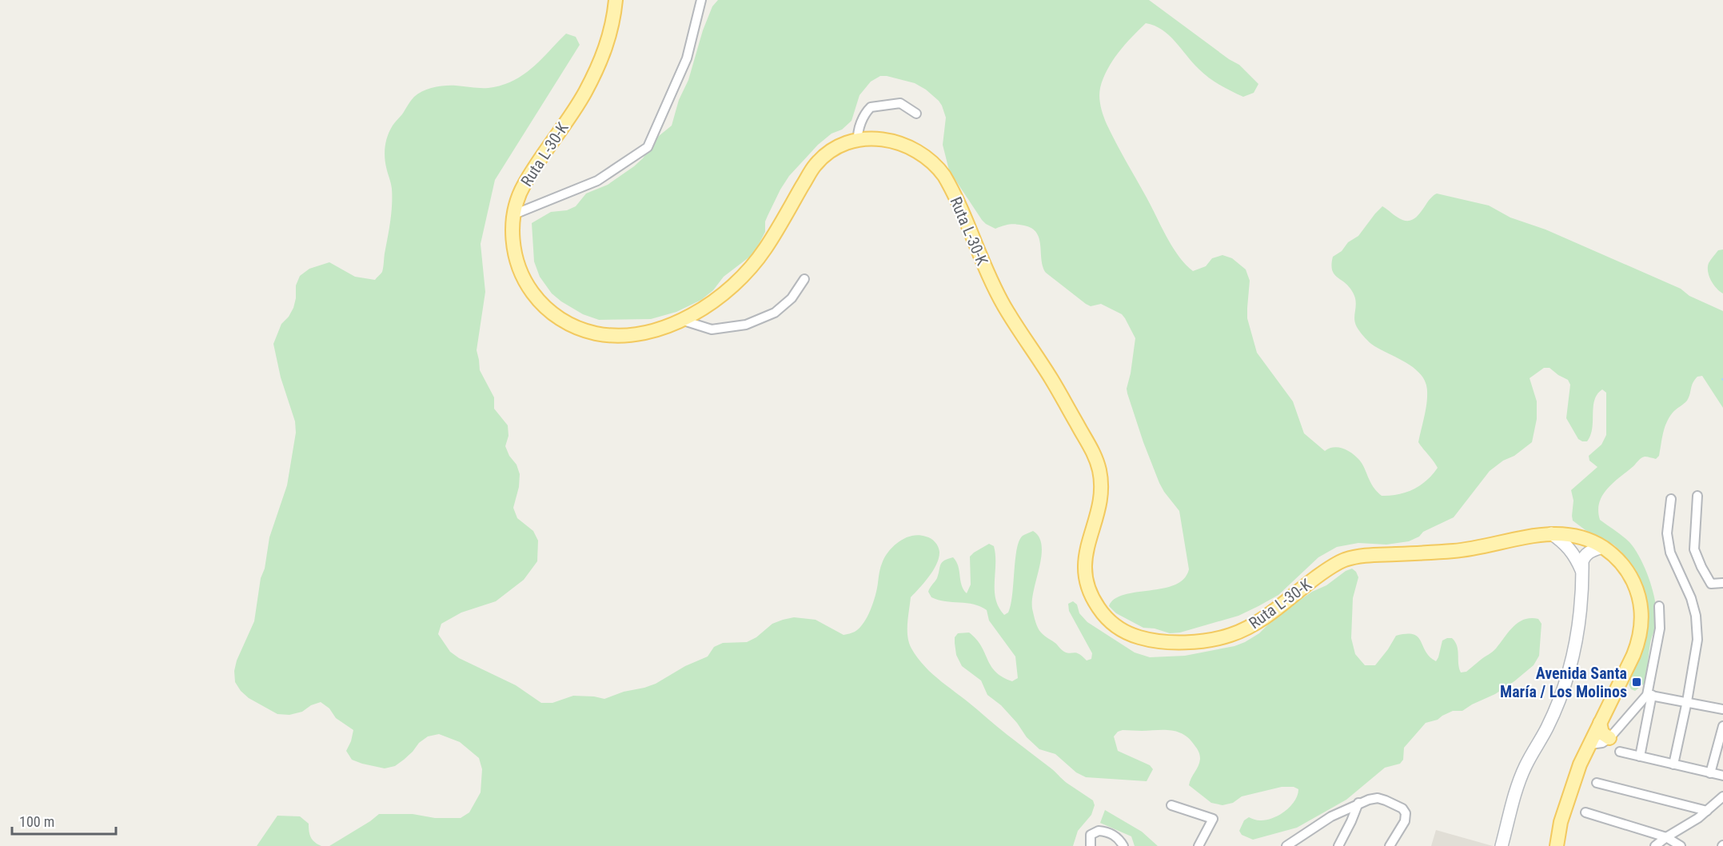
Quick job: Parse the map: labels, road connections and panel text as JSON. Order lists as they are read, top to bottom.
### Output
{
  "streets": {
    "main road": ["Ruta L-30-K"]
  },
  "places": {
    "transit": ["Avenida Santa María / Los Molinos"]
  },
  "scale_bar": "100 m"
}
